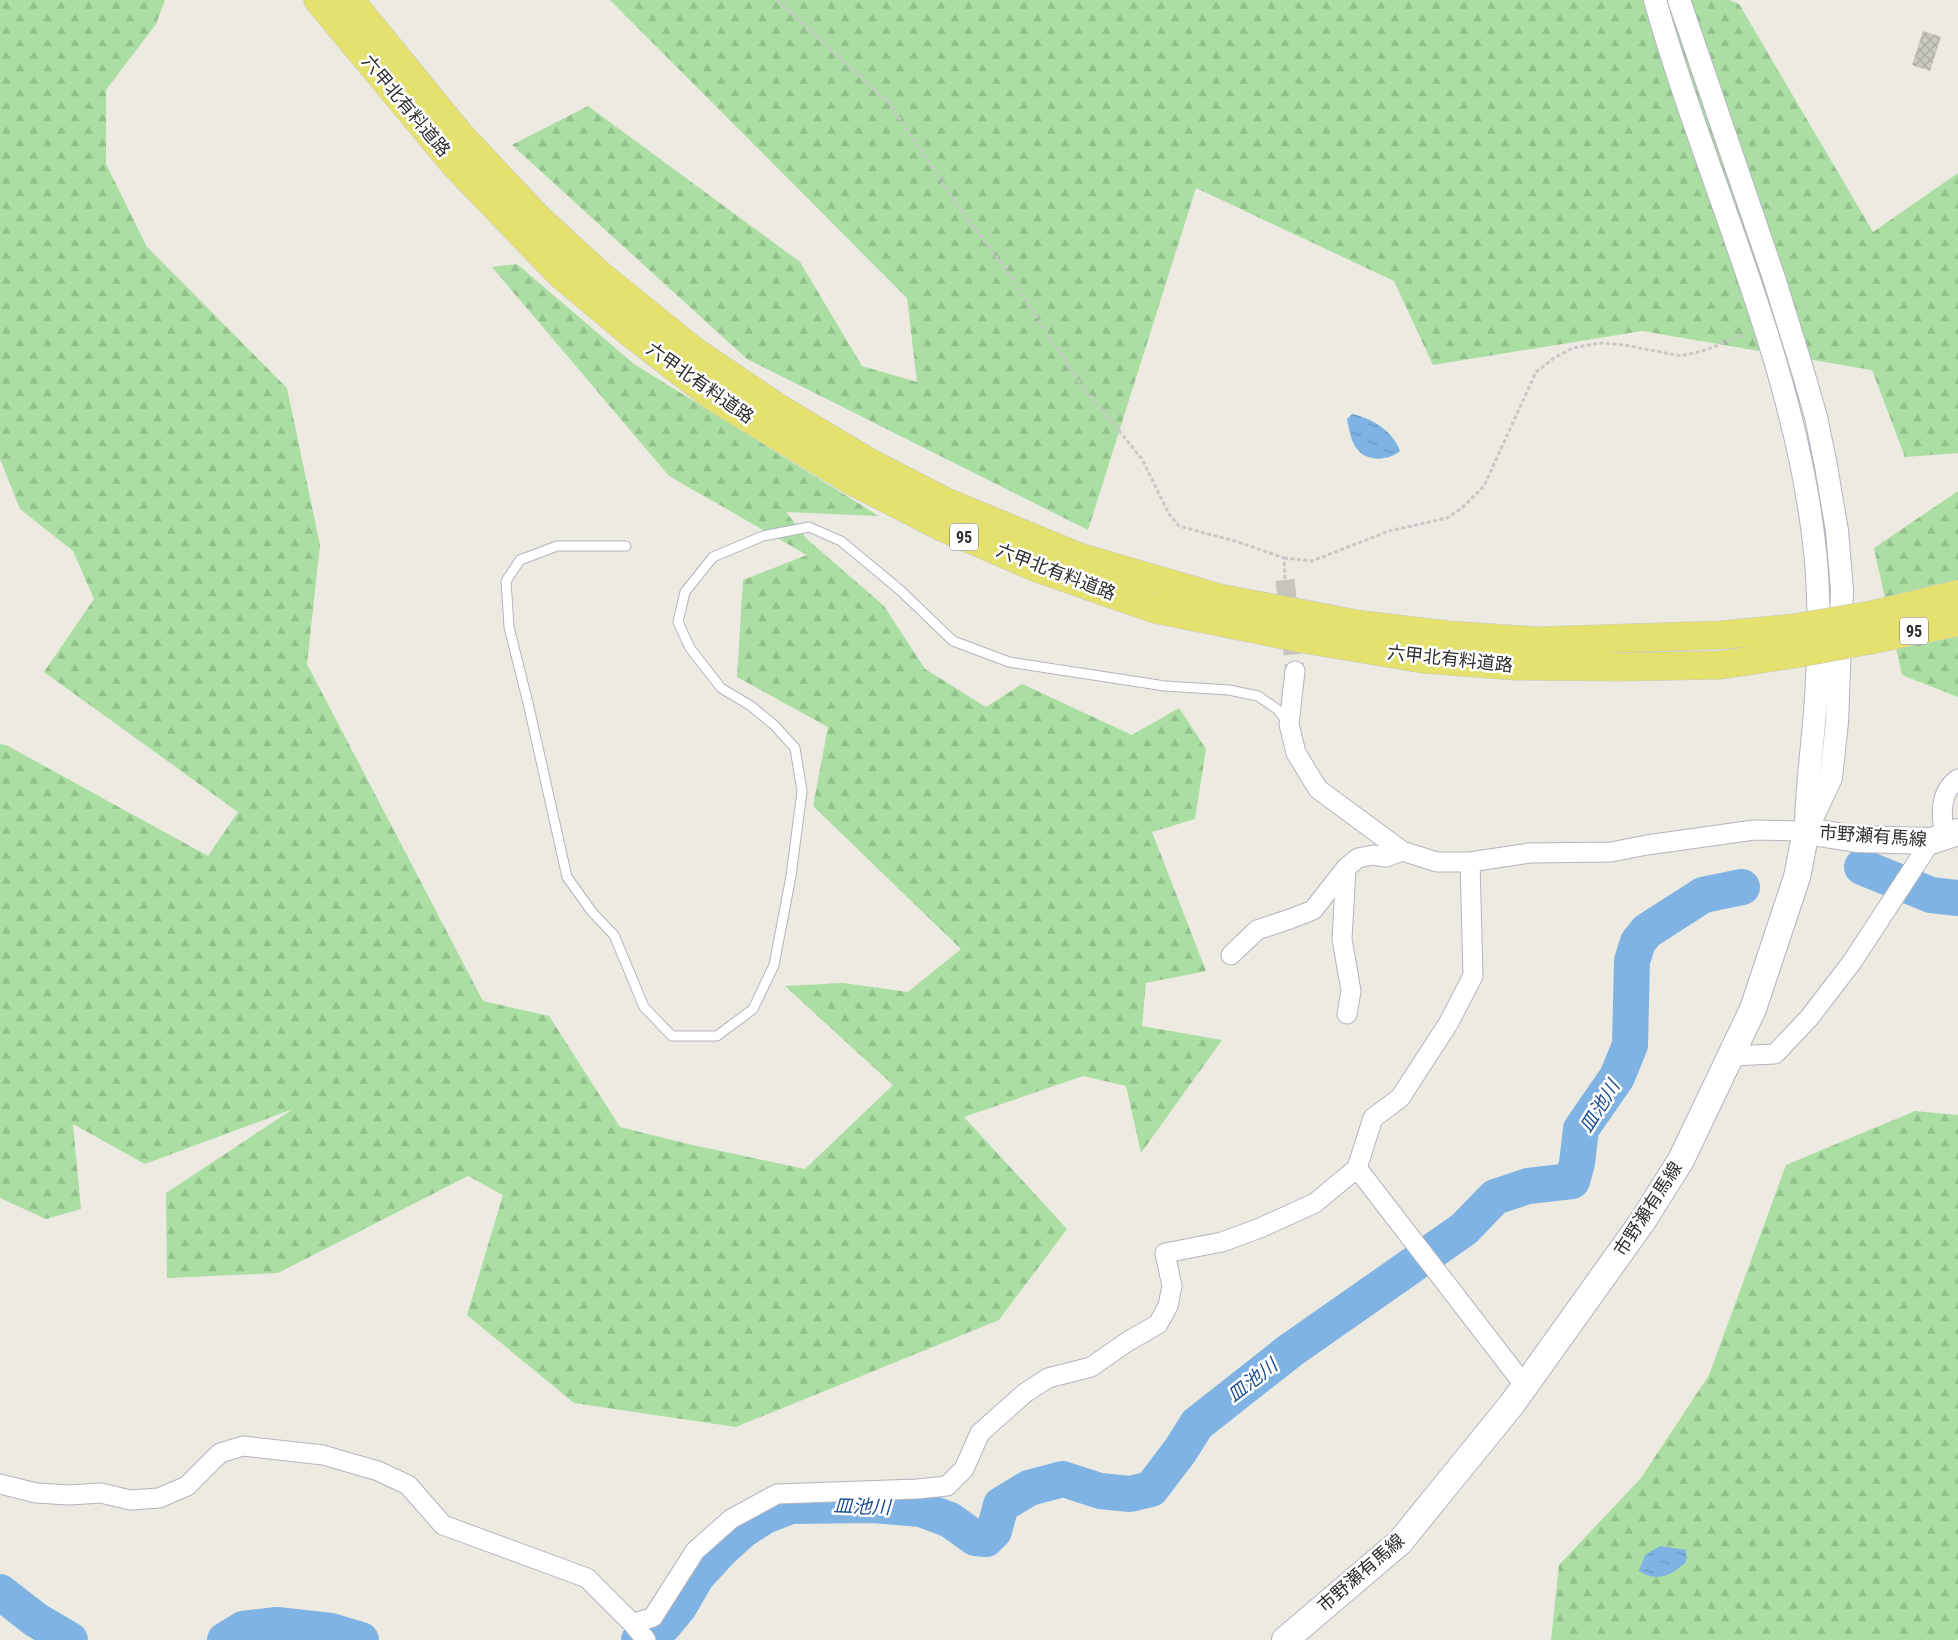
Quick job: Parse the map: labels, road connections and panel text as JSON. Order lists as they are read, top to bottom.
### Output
{
  "streets": {
    "main road": ["六甲北有料道路", "95", "市野瀬有馬線"]
  },
  "water": ["皿池川"]
}
